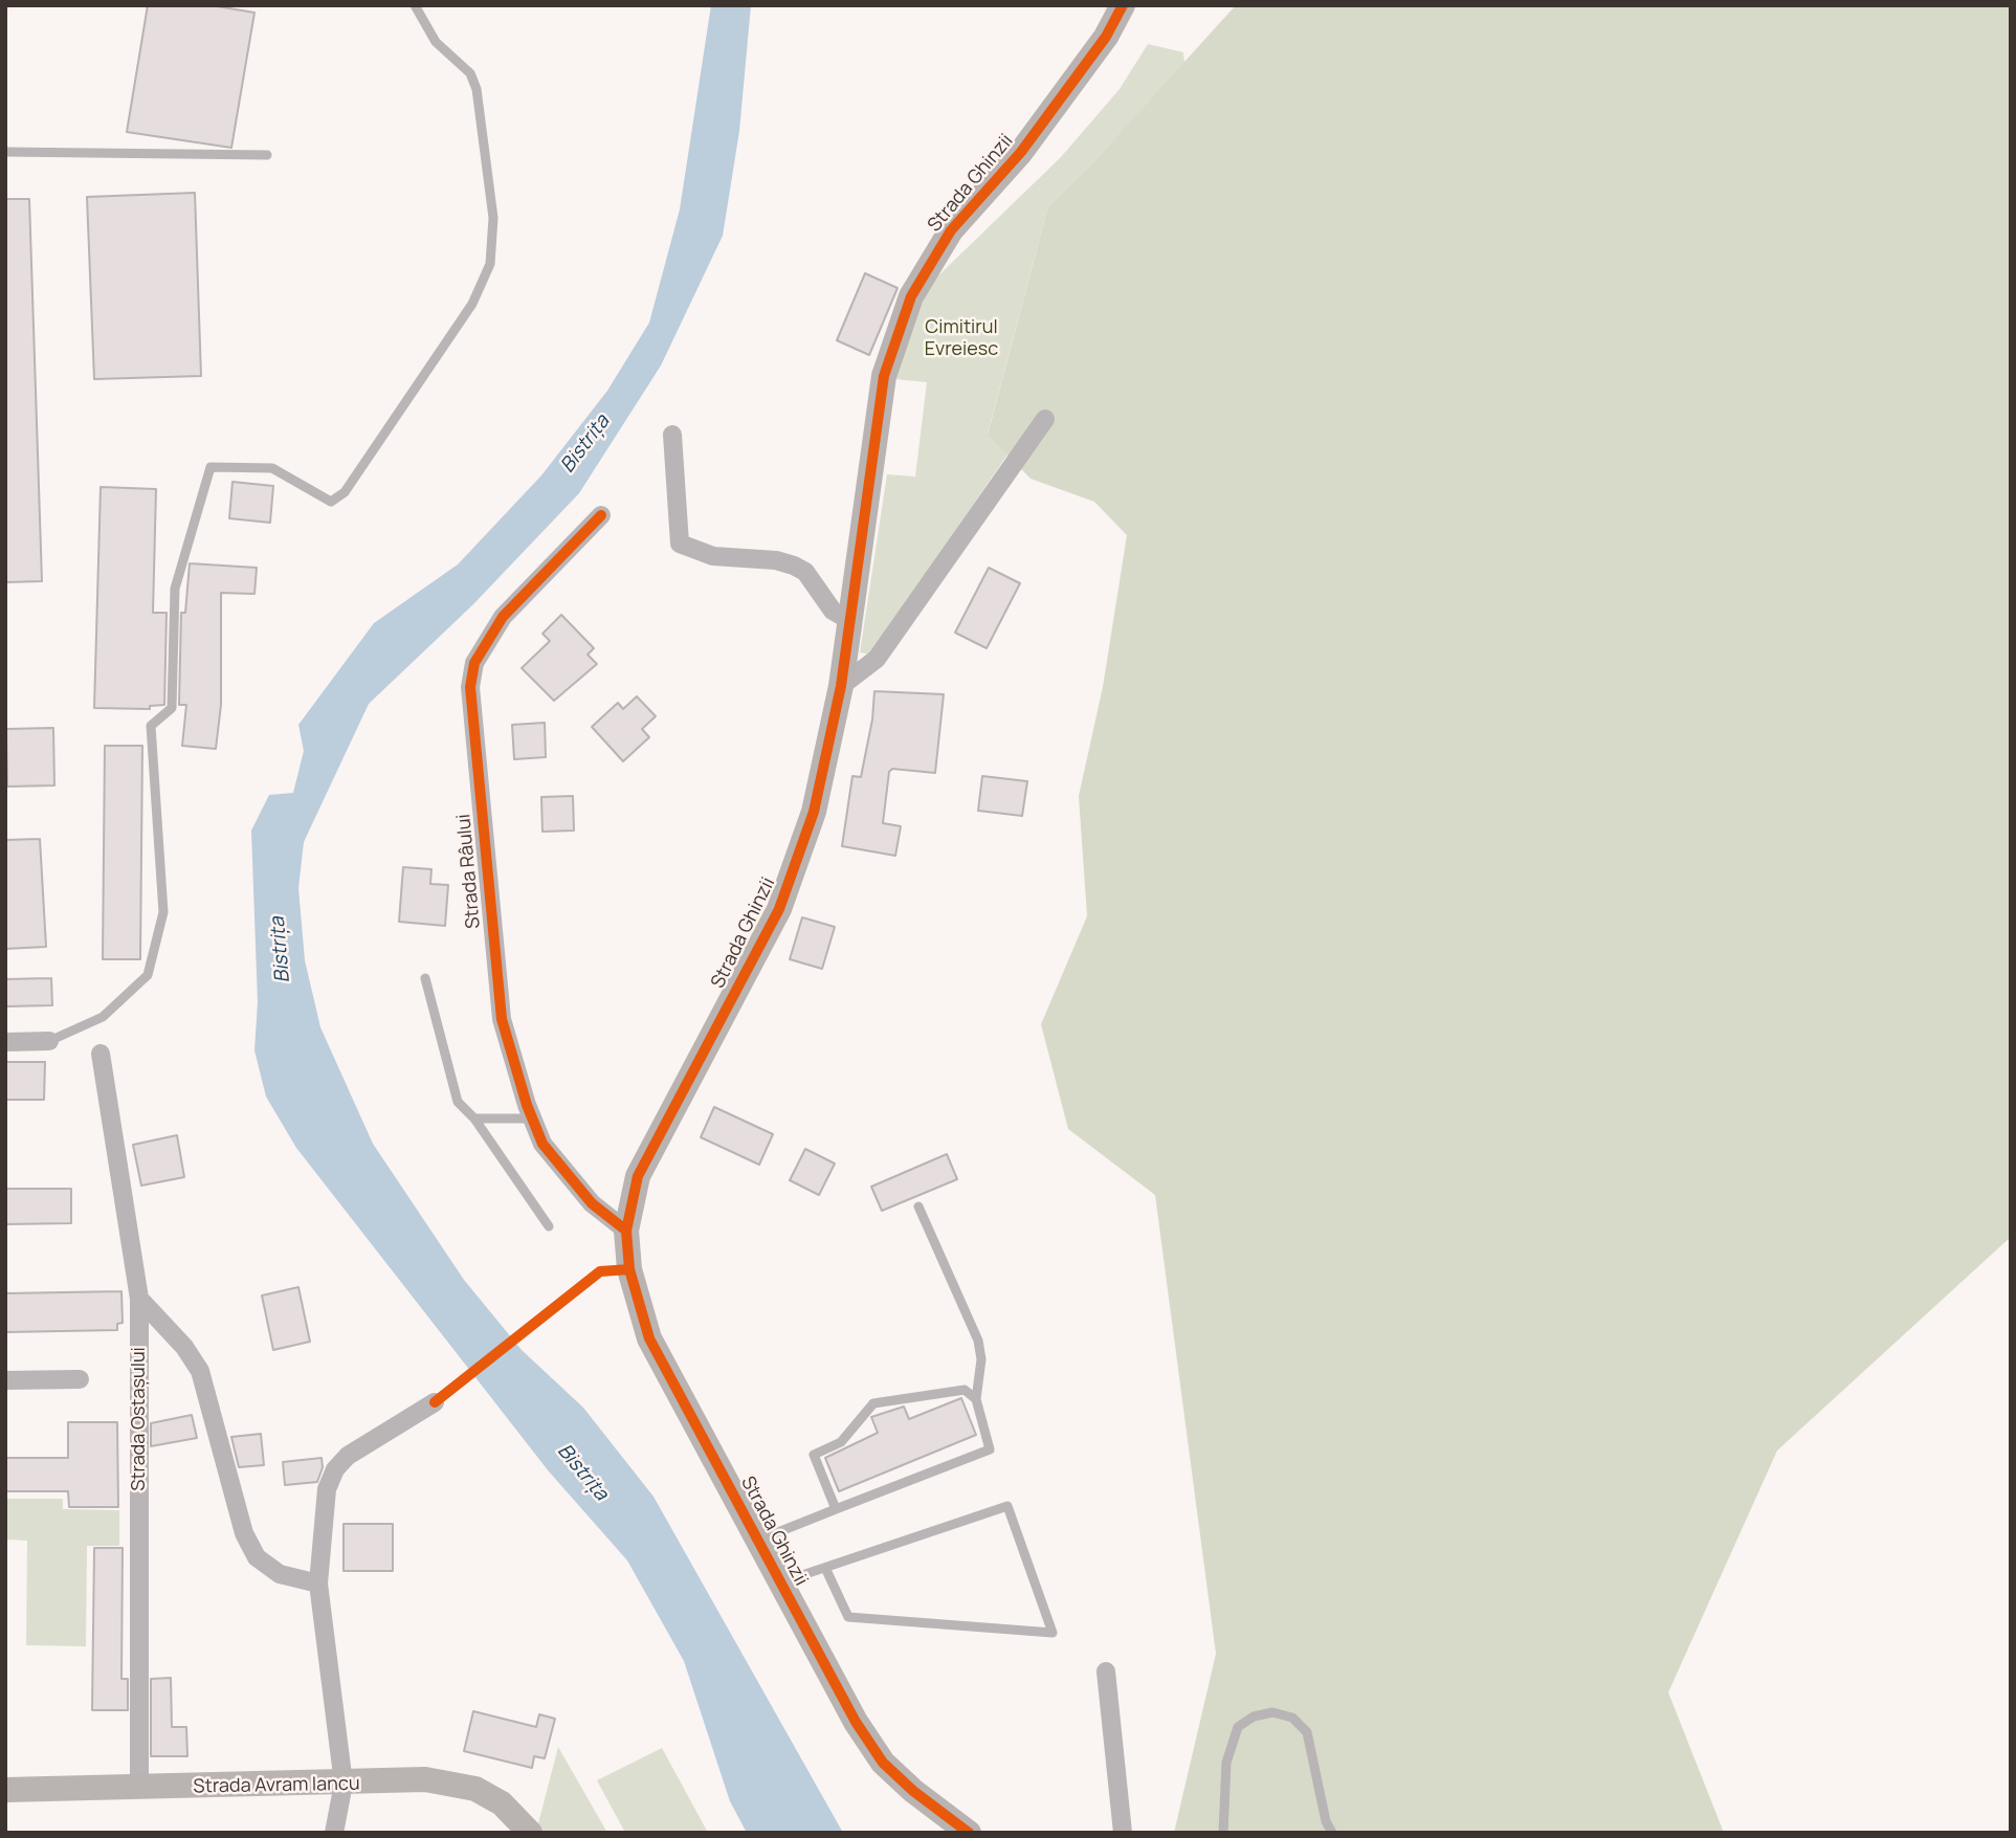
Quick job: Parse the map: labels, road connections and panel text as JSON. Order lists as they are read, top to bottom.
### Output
{
  "streets": {
    "street": [
      "Strada Ghinzii",
      "Strada Râului",
      "Strada Ostașului",
      "Strada Avram Iancu"
    ]
  },
  "crossings": [
    ["Strada Ghinzii", "Strada Râului"],
    ["Strada Ostașului", "Strada Avram Iancu"]
  ],
  "water": ["Bistrița"],
  "parks": ["Cimitirul Evreiesc"]
}
